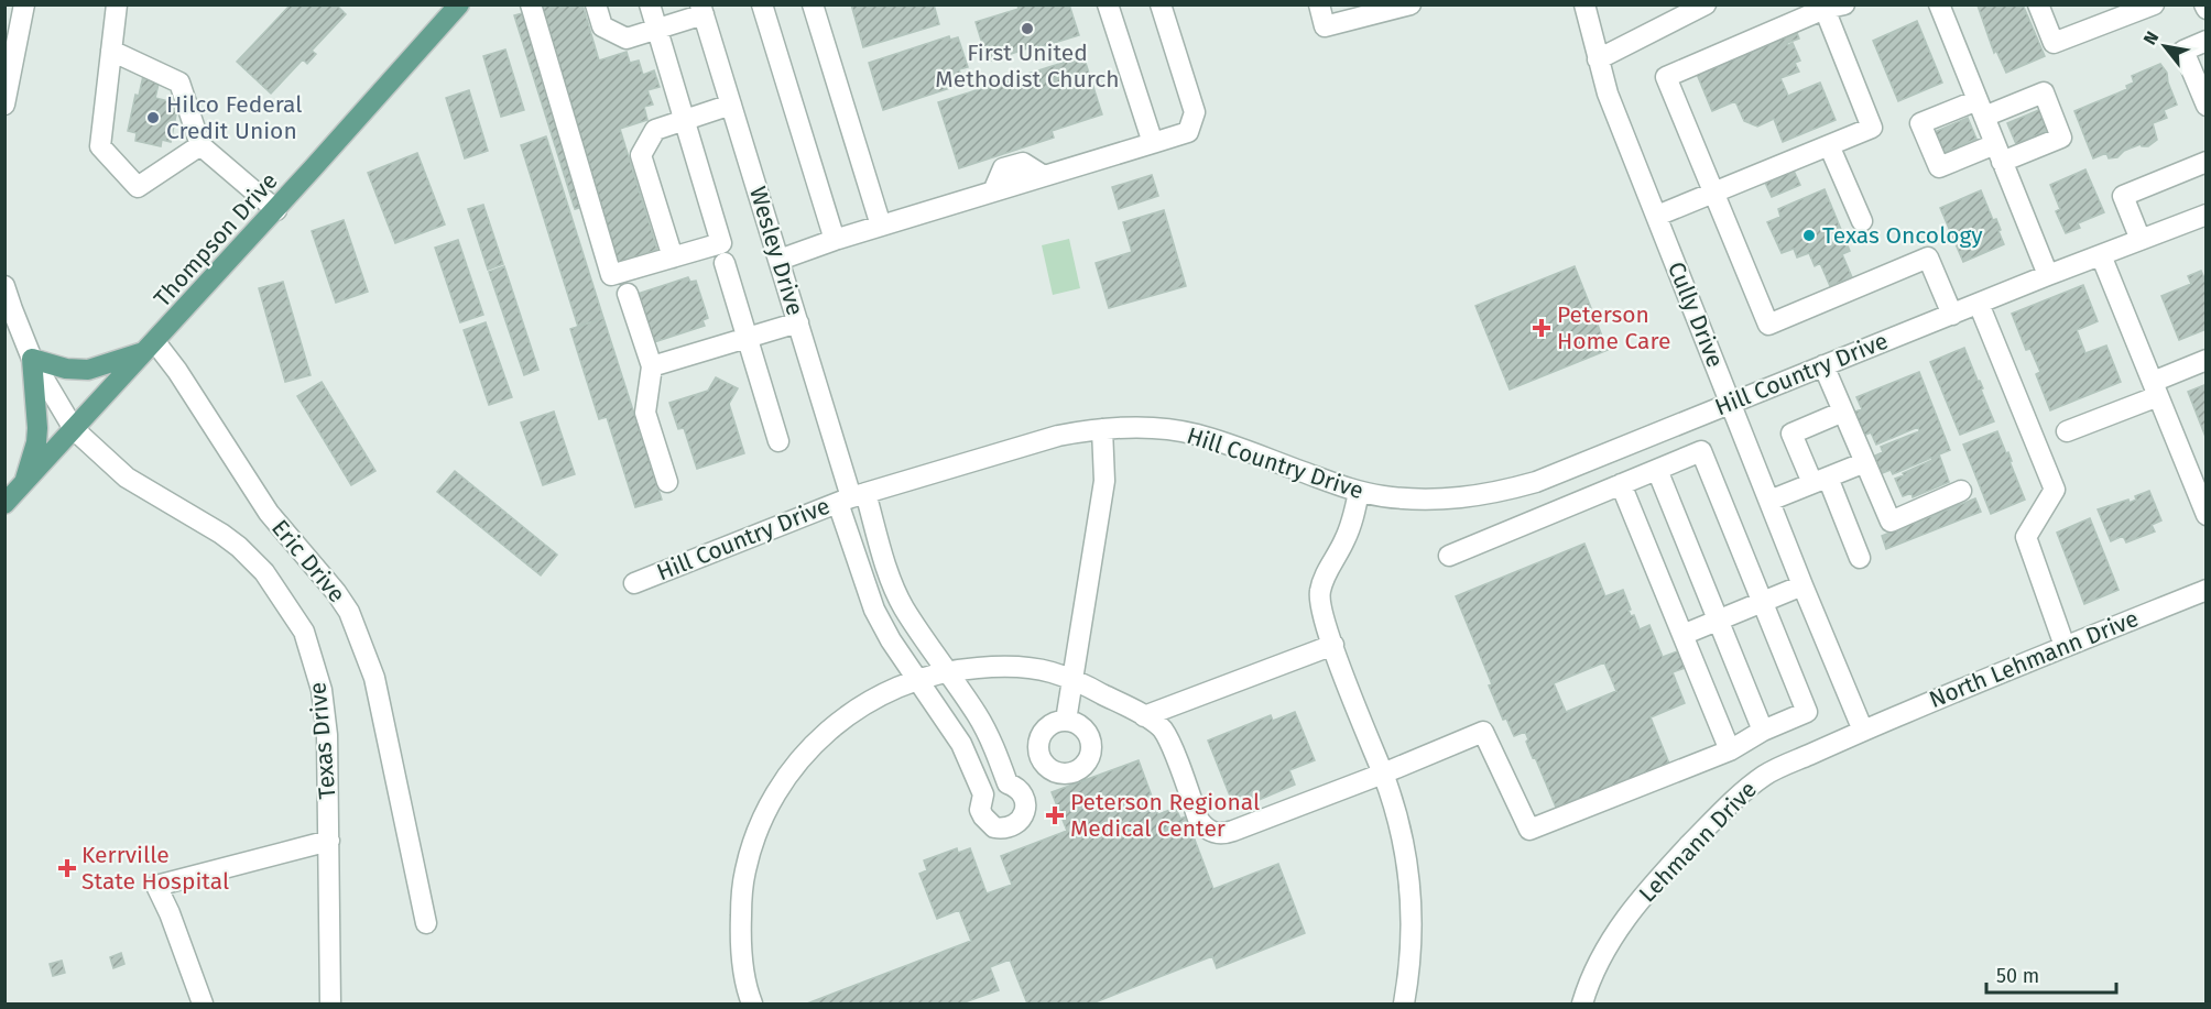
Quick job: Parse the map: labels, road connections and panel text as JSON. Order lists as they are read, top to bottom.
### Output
{
  "streets": {
    "main road": ["Thompson Drive"],
    "street": [
      "Wesley Drive",
      "Cully Drive",
      "Hill Country Drive",
      "Eric Drive",
      "North Lehmann Drive",
      "Texas Drive",
      "Lehmann Drive"
    ]
  },
  "crossings": [
    ["Thompson Drive", "Eric Drive"],
    ["Thompson Drive", "Texas Drive"],
    ["Wesley Drive", "Hill Country Drive"],
    ["Cully Drive", "Hill Country Drive"],
    ["Cully Drive", "North Lehmann Drive"],
    ["Cully Drive", "Lehmann Drive"],
    ["North Lehmann Drive", "Lehmann Drive"]
  ],
  "places": {
    "other": ["First United Methodist Church", "Hilco Federal Credit Union", "Texas Oncology"],
    "health": ["Peterson Home Care", "Peterson Regional Medical Center", "Kerrville State Hospital"]
  },
  "scale_bar": "50 m",
  "north": "top left"
}
